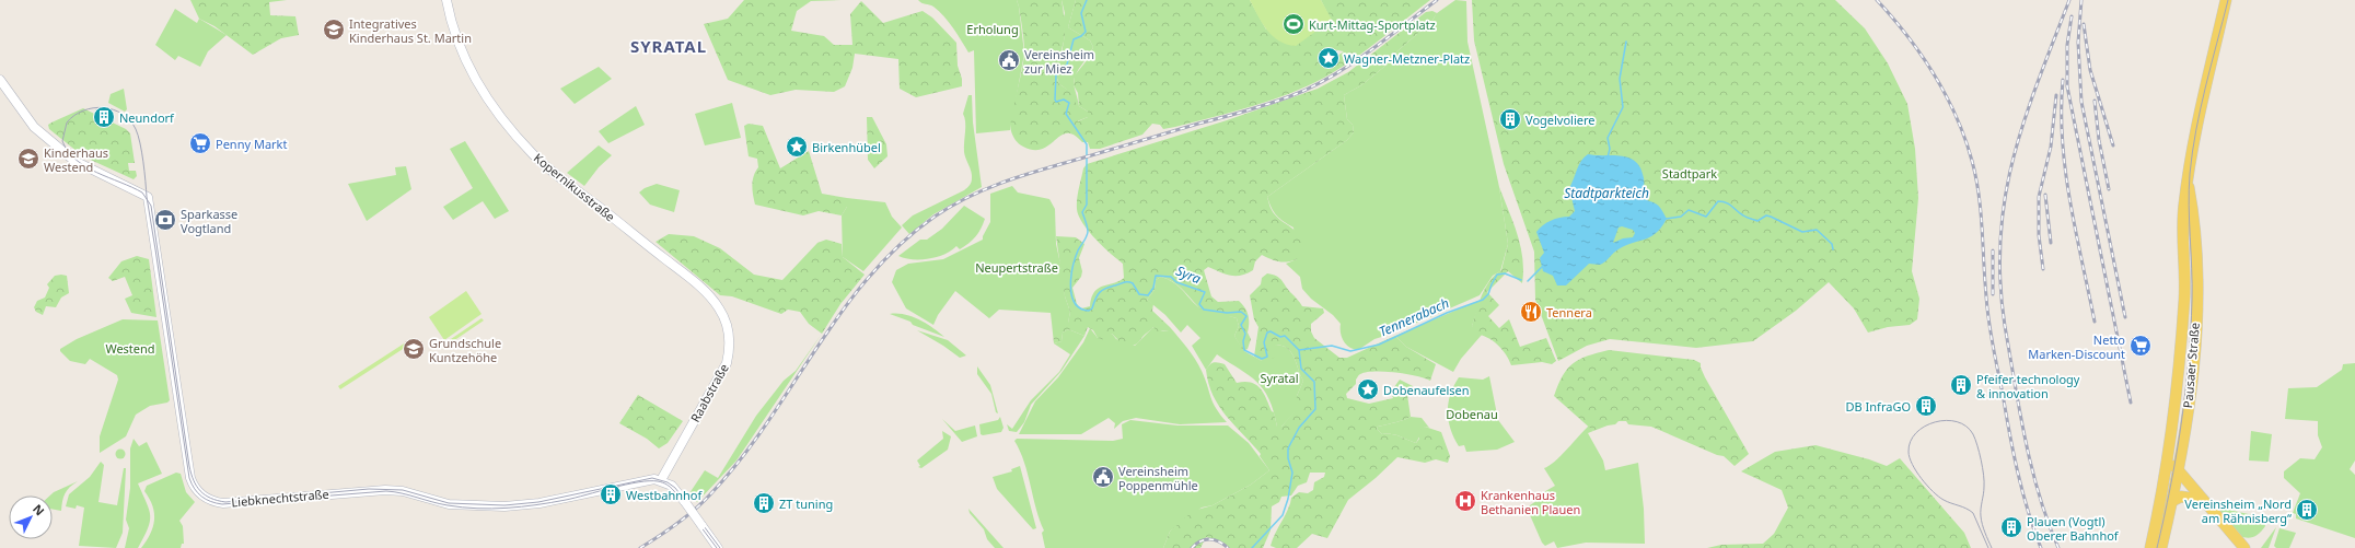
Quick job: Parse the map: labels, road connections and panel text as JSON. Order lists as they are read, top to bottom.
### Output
{
  "streets": {
    "main road": ["Pausaer Straße"],
    "street": ["Kopernikusstraße", "Raabstraße", "Liebknechtstraße"]
  },
  "crossings": [
    ["Kopernikusstraße", "Raabstraße"],
    ["Raabstraße", "Liebknechtstraße"]
  ],
  "districts": ["SYRATAL"],
  "water": ["Stadtparkteich", "Syra", "Tennerabach"],
  "parks": [
    "Erholung",
    "Stadtpark",
    "Neupertstraße",
    "Westend",
    "Syratal",
    "Dobenau"
  ],
  "places": {
    "sports": ["Kurt-Mittag-Sportplatz"],
    "school or university": ["Integratives Kinderhaus St. Martin", "Kinderhaus Westend", "Grundschule Kuntzehöhe"],
    "place": ["Wagner-Metzner-Platz", "Birkenhübel", "Dobenaufelsen"],
    "public building": ["Vereinsheim zur Miez", "Vereinsheim Poppenmühle"],
    "building": [
      "Neundorf",
      "Vogelvoliere",
      "Pfeifer technology & innovation",
      "DB InfraGO",
      "Westbahnhof",
      "ZT tuning",
      "Vereinsheim „Nord am Rähnisberg“",
      "Plauen (Vogtl) Oberer Bahnhof"
    ],
    "supermarket": ["Penny Markt", "Netto Marken-Discount"],
    "bank": ["Sparkasse Vogtland"],
    "restaurant": ["Tennera"],
    "hospital": ["Krankenhaus Bethanien Plauen"]
  },
  "north": "top right"
}
